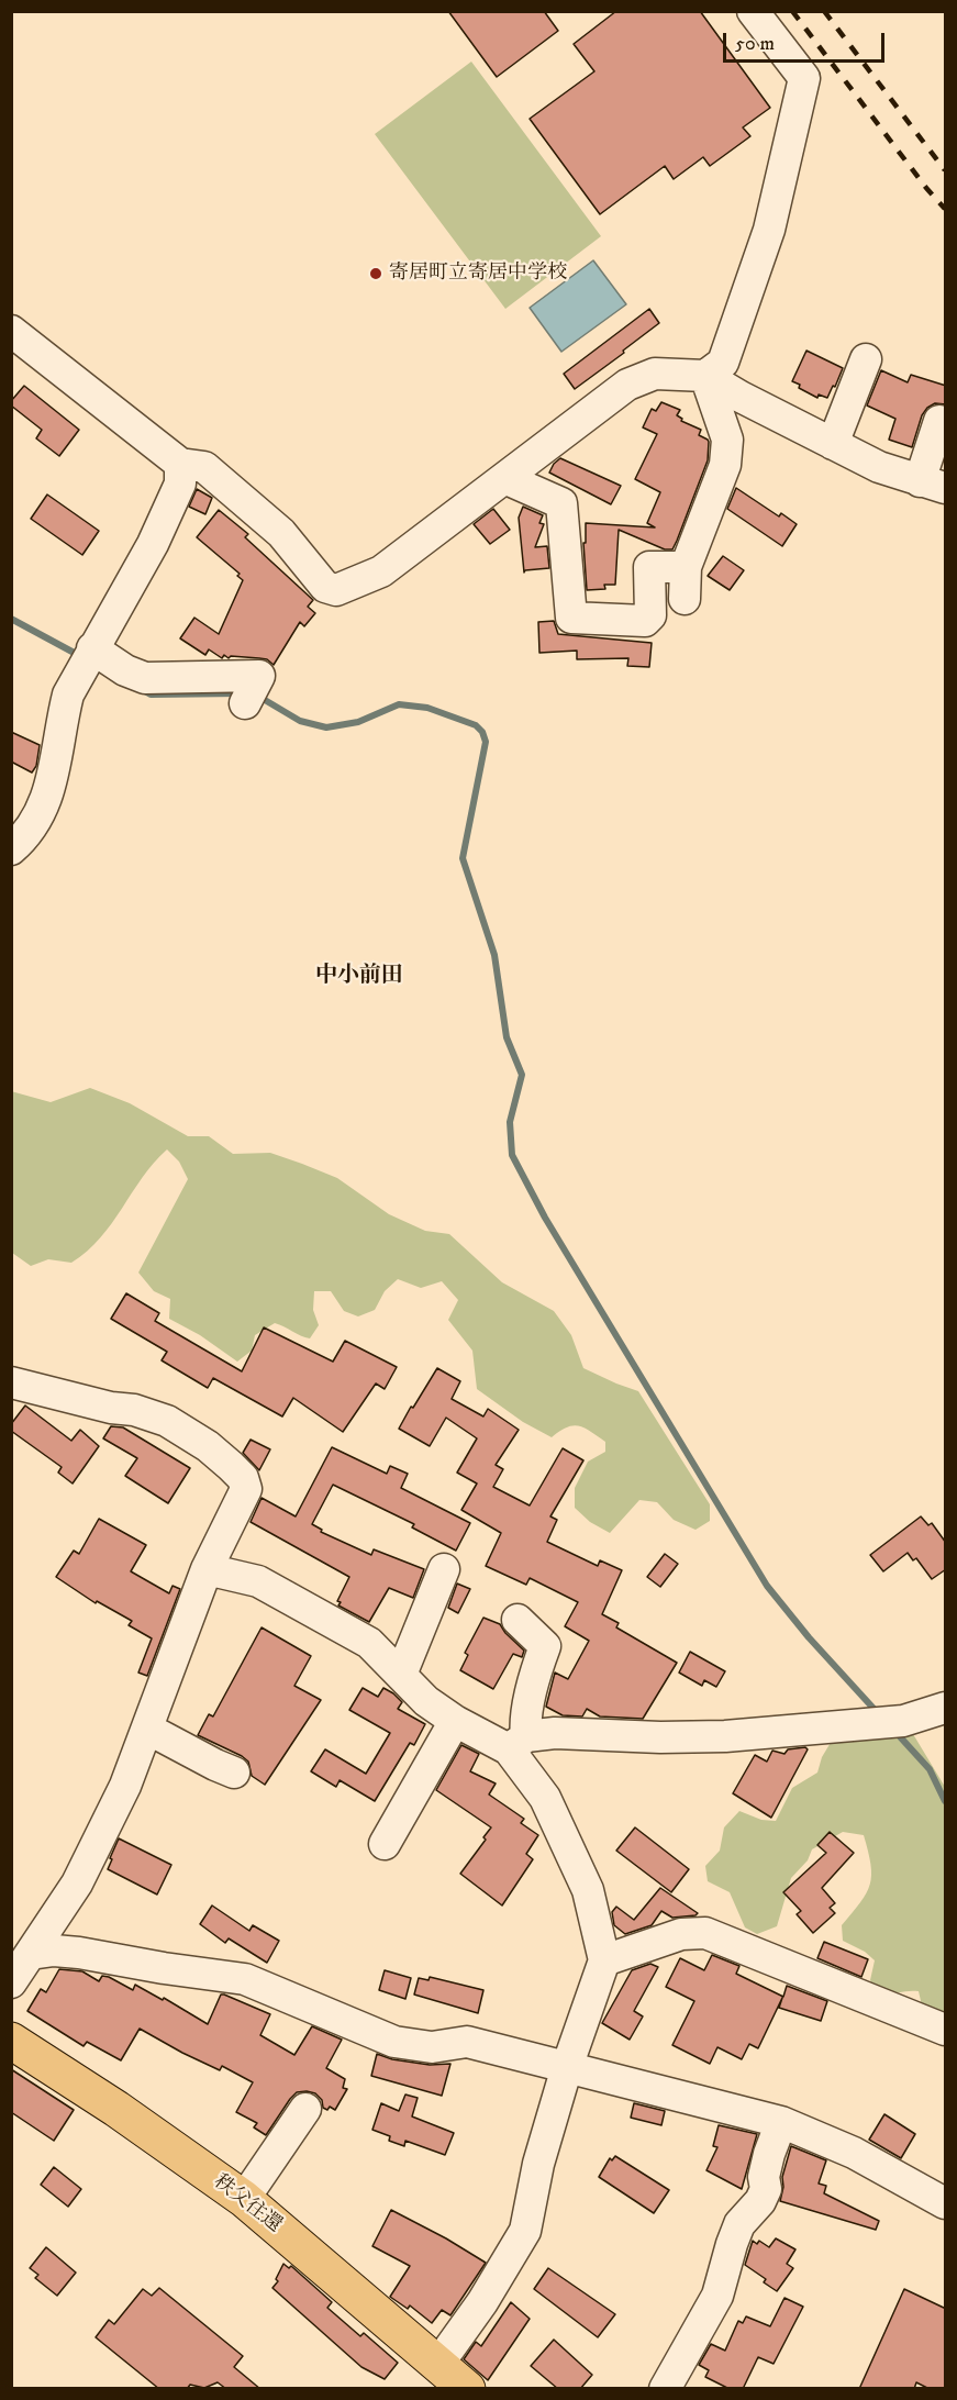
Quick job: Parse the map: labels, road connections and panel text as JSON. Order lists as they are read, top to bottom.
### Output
{
  "streets": {
    "highway": ["秩父往還"]
  },
  "districts": ["中小前田"],
  "places": ["寄居町立寄居中学校"],
  "scale_bar": "50 m"
}
